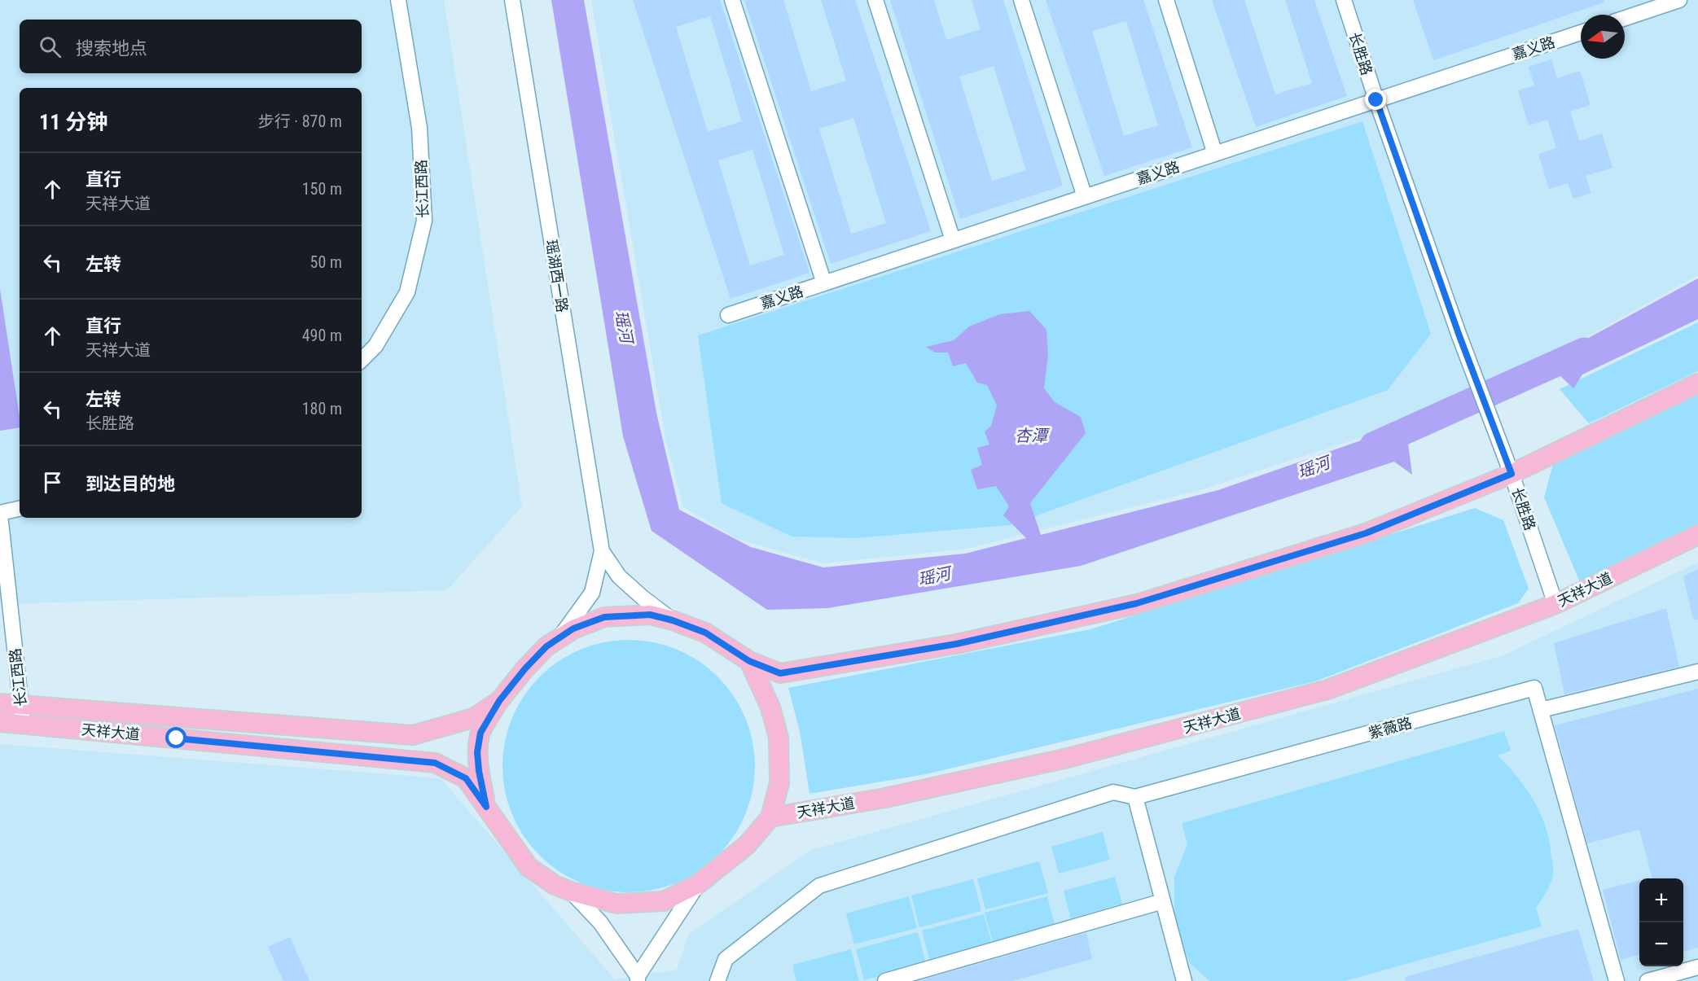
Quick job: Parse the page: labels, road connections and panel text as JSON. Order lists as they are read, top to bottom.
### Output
{
  "streets": {
    "main road": ["天祥大道"],
    "street": [
      "嘉义路",
      "长胜路",
      "长江西路",
      "瑶湖西一路",
      "紫薇路"
    ]
  },
  "crossings": [
    ["嘉义路", "长胜路"],
    ["长胜路", "天祥大道"],
    ["长江西路", "天祥大道"]
  ],
  "water": ["瑶河", "杏潭"],
  "north": "left",
  "page": {
    "search": "搜索地点",
    "heading": ["11 分钟", "步行 · 870 m"],
    "list": [
      ["直行", "天祥大道", "150 m"],
      ["左转", "50 m"],
      ["直行", "天祥大道", "490 m"],
      ["左转", "长胜路", "180 m"],
      "到达目的地"
    ],
    "map_buttons": ["+", "−"]
  }
}
